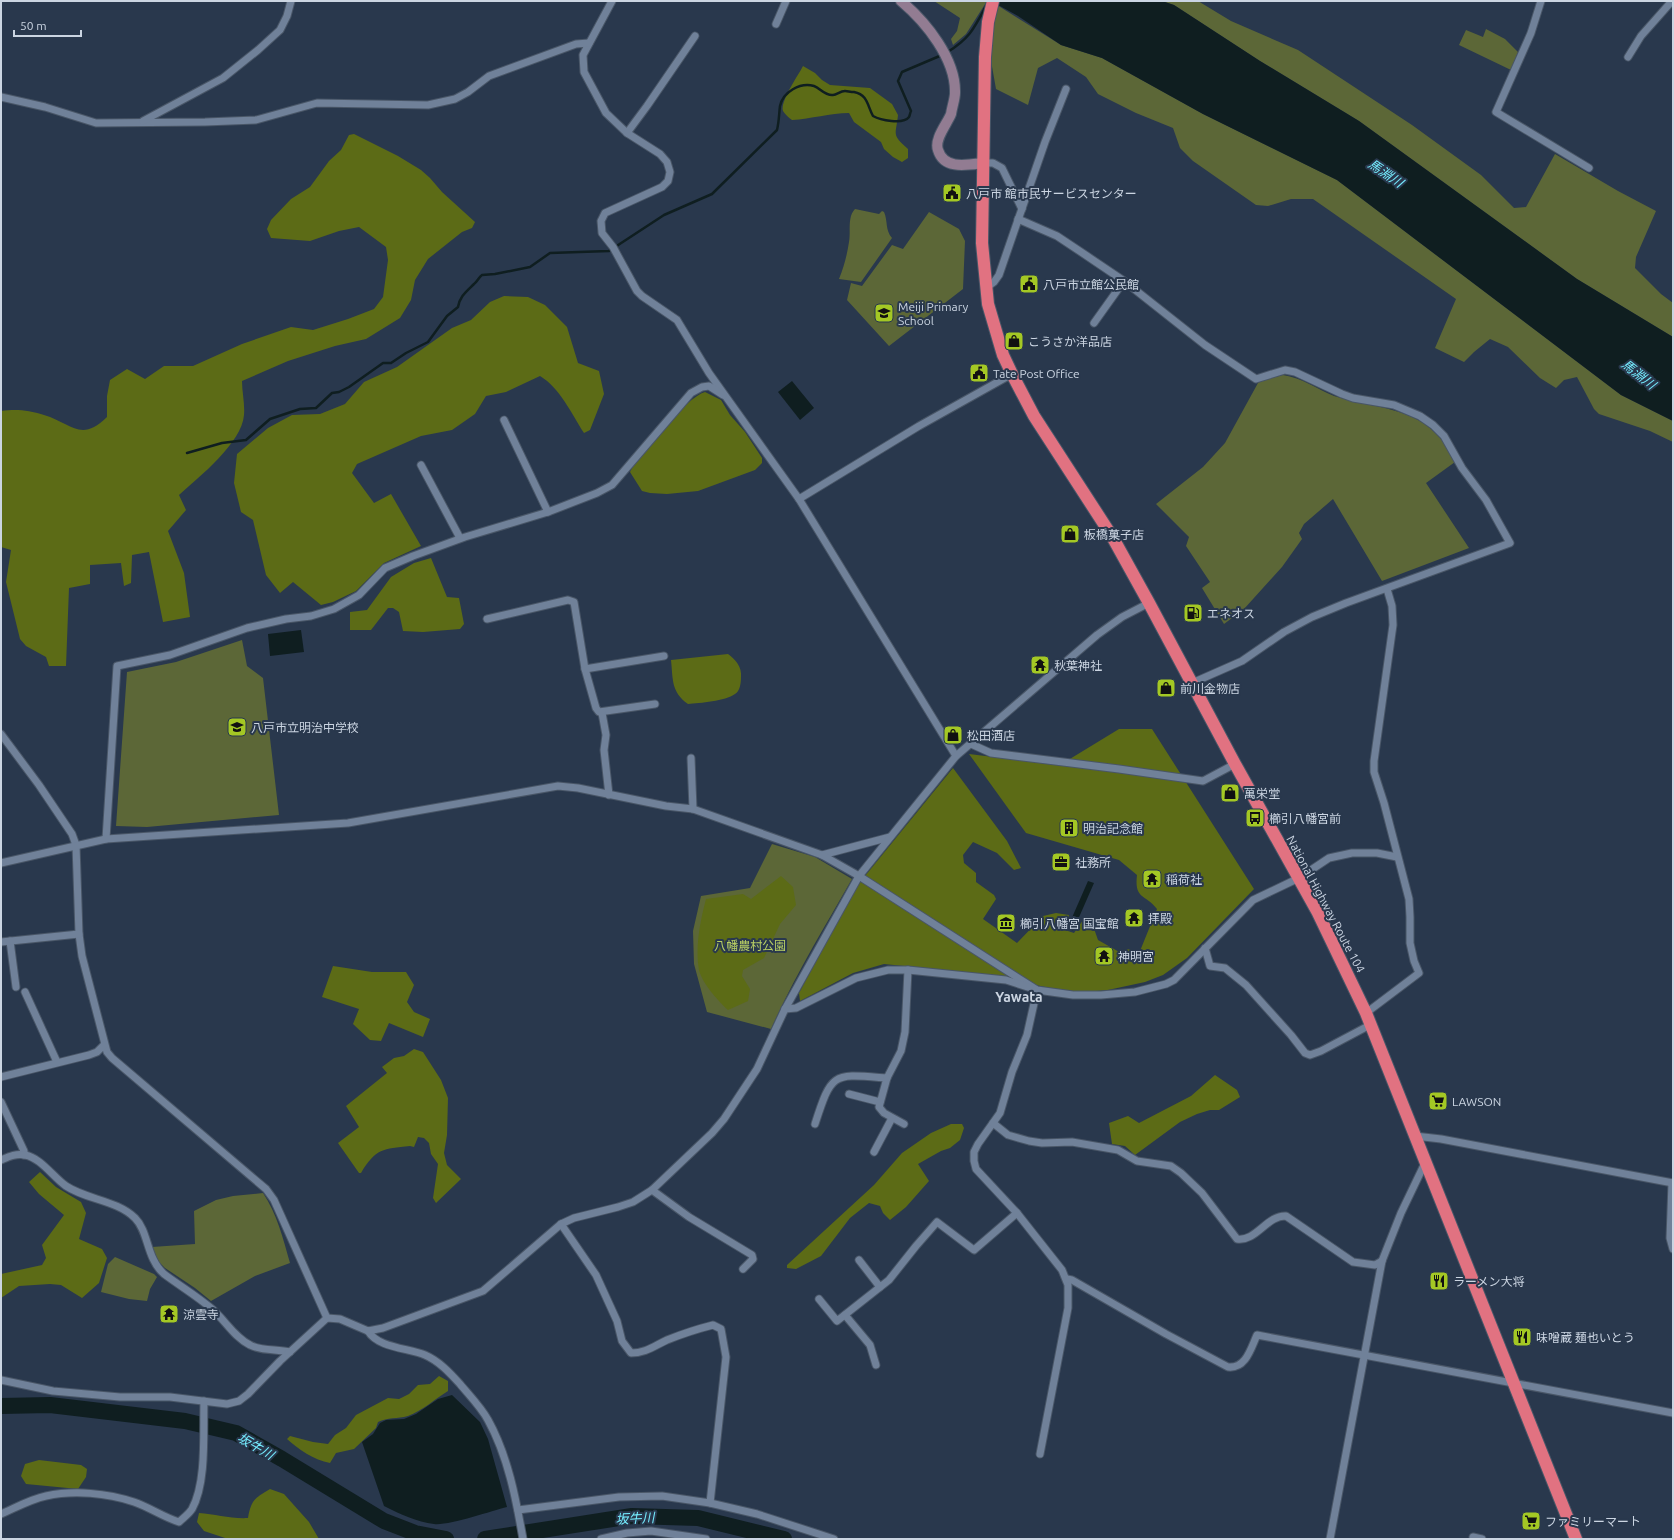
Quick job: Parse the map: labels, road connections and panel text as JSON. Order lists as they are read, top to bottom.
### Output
{
  "streets": {
    "highway": ["National Highway Route 104"]
  },
  "districts": ["Yawata"],
  "water": ["馬淵川", "坂牛川"],
  "parks": ["八幡農村公園"],
  "places": {
    "public building": ["八戸市 館市民サービスセンター", "八戸市立館公民館", "Tate Post Office"],
    "school or university": ["Meiji Primary School", "八戸市立明治中学校"],
    "shop": [
      "こうさか洋品店",
      "板橋菓子店",
      "前川金物店",
      "松田酒店",
      "萬栄堂"
    ],
    "fuel station": ["エネオス"],
    "temple": [
      "秋葉神社",
      "稲荷社",
      "拝殿",
      "神明宮",
      "涼雲寺"
    ],
    "bus stop": ["櫛引八幡宮前"],
    "building": ["明治記念館"],
    "office": ["社務所"],
    "museum": ["櫛引八幡宮 国宝館"],
    "supermarket": ["LAWSON", "ファミリーマート"],
    "restaurant": ["ラーメン大将", "味噌蔵 麺也いとう"]
  },
  "scale_bar": "50 m"
}
